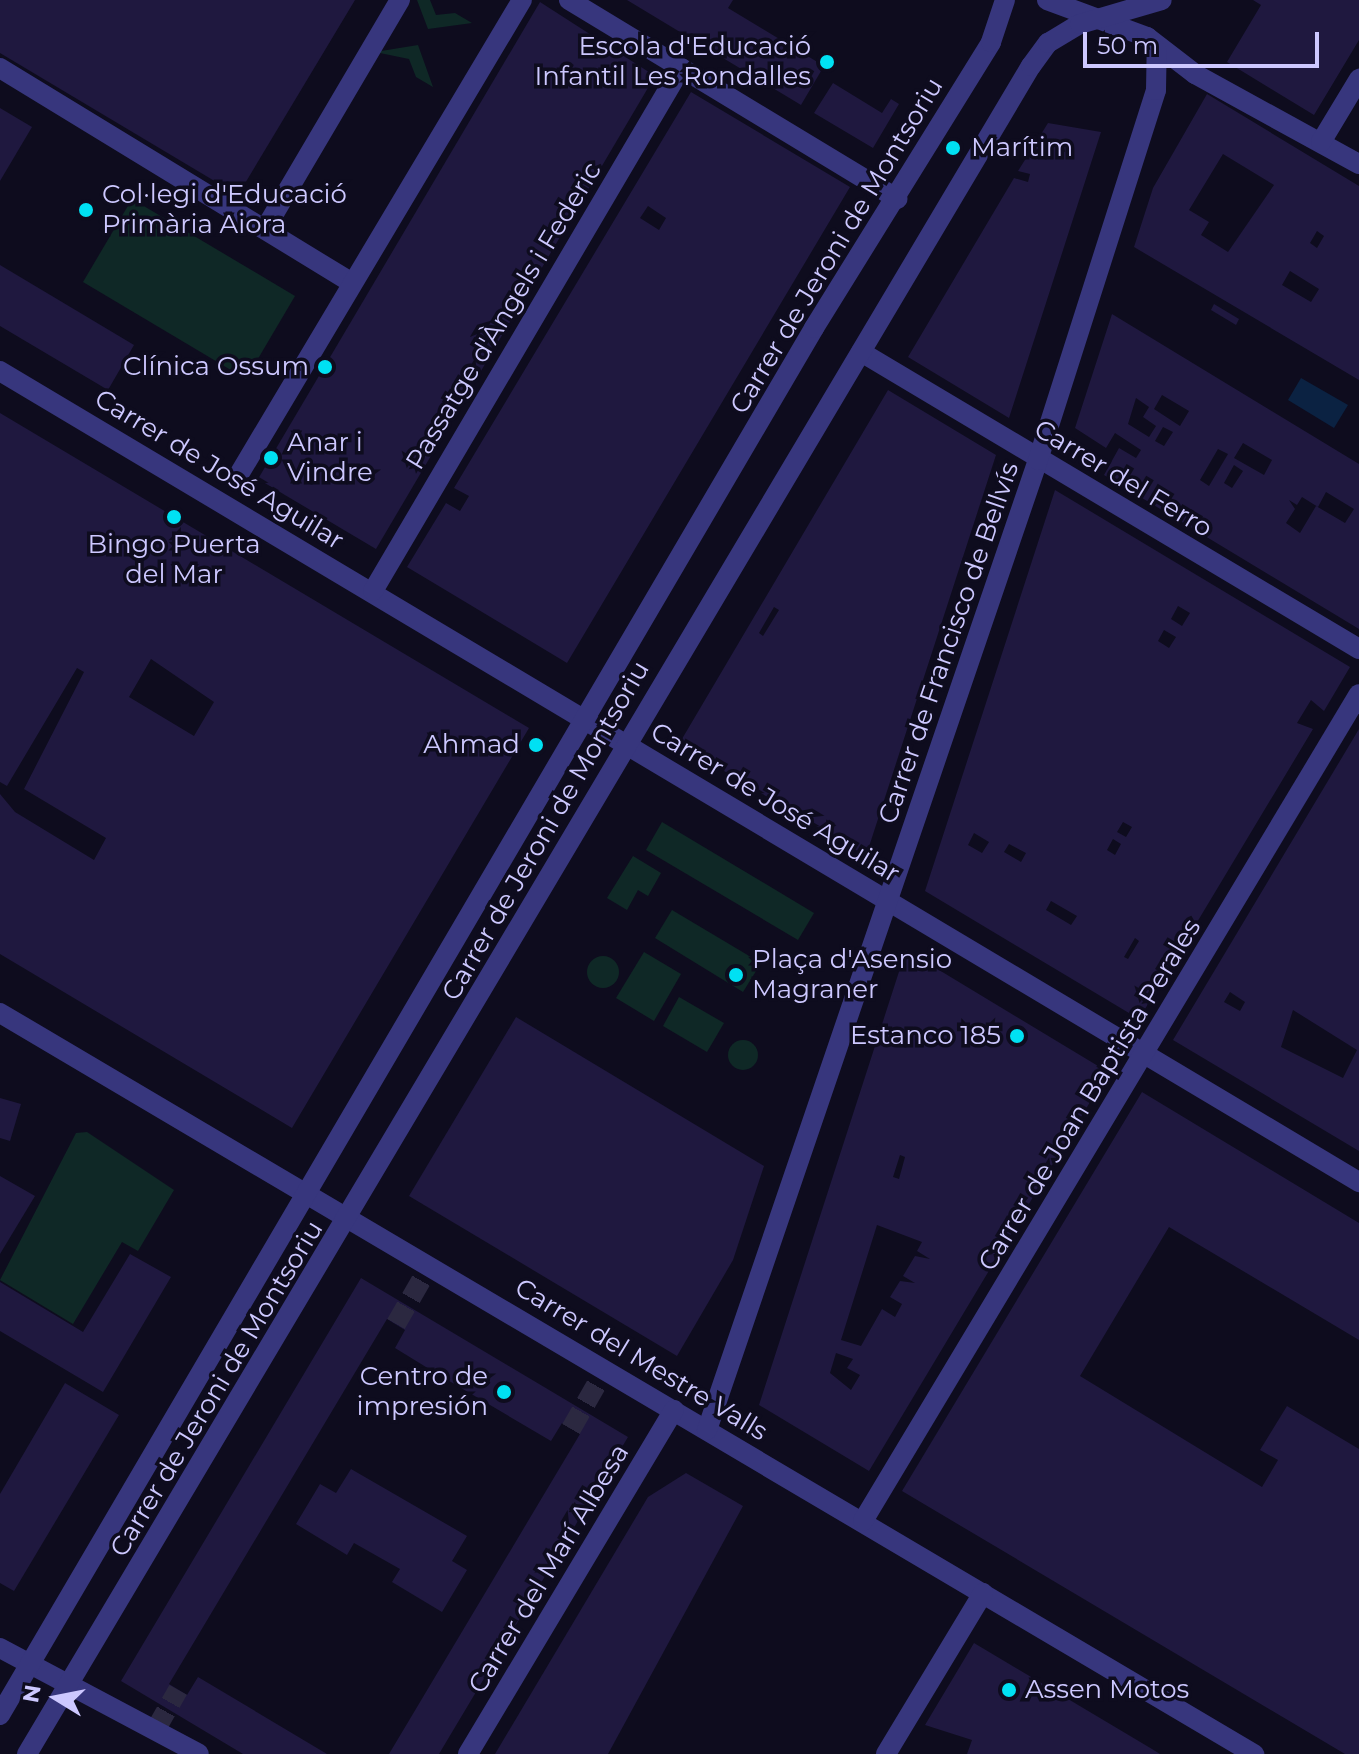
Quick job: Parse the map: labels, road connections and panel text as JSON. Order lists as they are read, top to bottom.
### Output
{
  "streets": {
    "street": [
      "Carrer de Jeroni de Montsoriu",
      "Passatge d'Àngels i Federic",
      "Carrer de José Aguilar",
      "Carrer del Ferro",
      "Carrer de Francisco de Bellvís",
      "Carrer de Joan Baptista Perales",
      "Carrer del Mestre Valls",
      "Carrer del Marí Albesa"
    ]
  },
  "crossings": [
    ["Carrer de Jeroni de Montsoriu", "Carrer de José Aguilar"],
    ["Carrer de Jeroni de Montsoriu", "Carrer del Ferro"],
    ["Carrer de Jeroni de Montsoriu", "Carrer del Mestre Valls"],
    ["Passatge d'Àngels i Federic", "Carrer de José Aguilar"],
    ["Carrer de José Aguilar", "Carrer de Francisco de Bellvís"],
    ["Carrer de José Aguilar", "Carrer de Joan Baptista Perales"],
    ["Carrer del Ferro", "Carrer de Francisco de Bellvís"],
    ["Carrer de Francisco de Bellvís", "Carrer del Mestre Valls"],
    ["Carrer de Joan Baptista Perales", "Carrer del Mestre Valls"],
    ["Carrer del Mestre Valls", "Carrer del Marí Albesa"]
  ],
  "places": [
    "Escola d'Educació Infantil Les Rondalles",
    "Marítim",
    "Col·legi d'Educació Primària Aiora",
    "Clínica Ossum",
    "Anar i Vindre",
    "Bingo Puerta del Mar",
    "Ahmad",
    "Plaça d'Asensio Magraner",
    "Estanco 185",
    "Centro de impresión",
    "Assen Motos"
  ],
  "scale_bar": "50 m",
  "north": "left"
}
